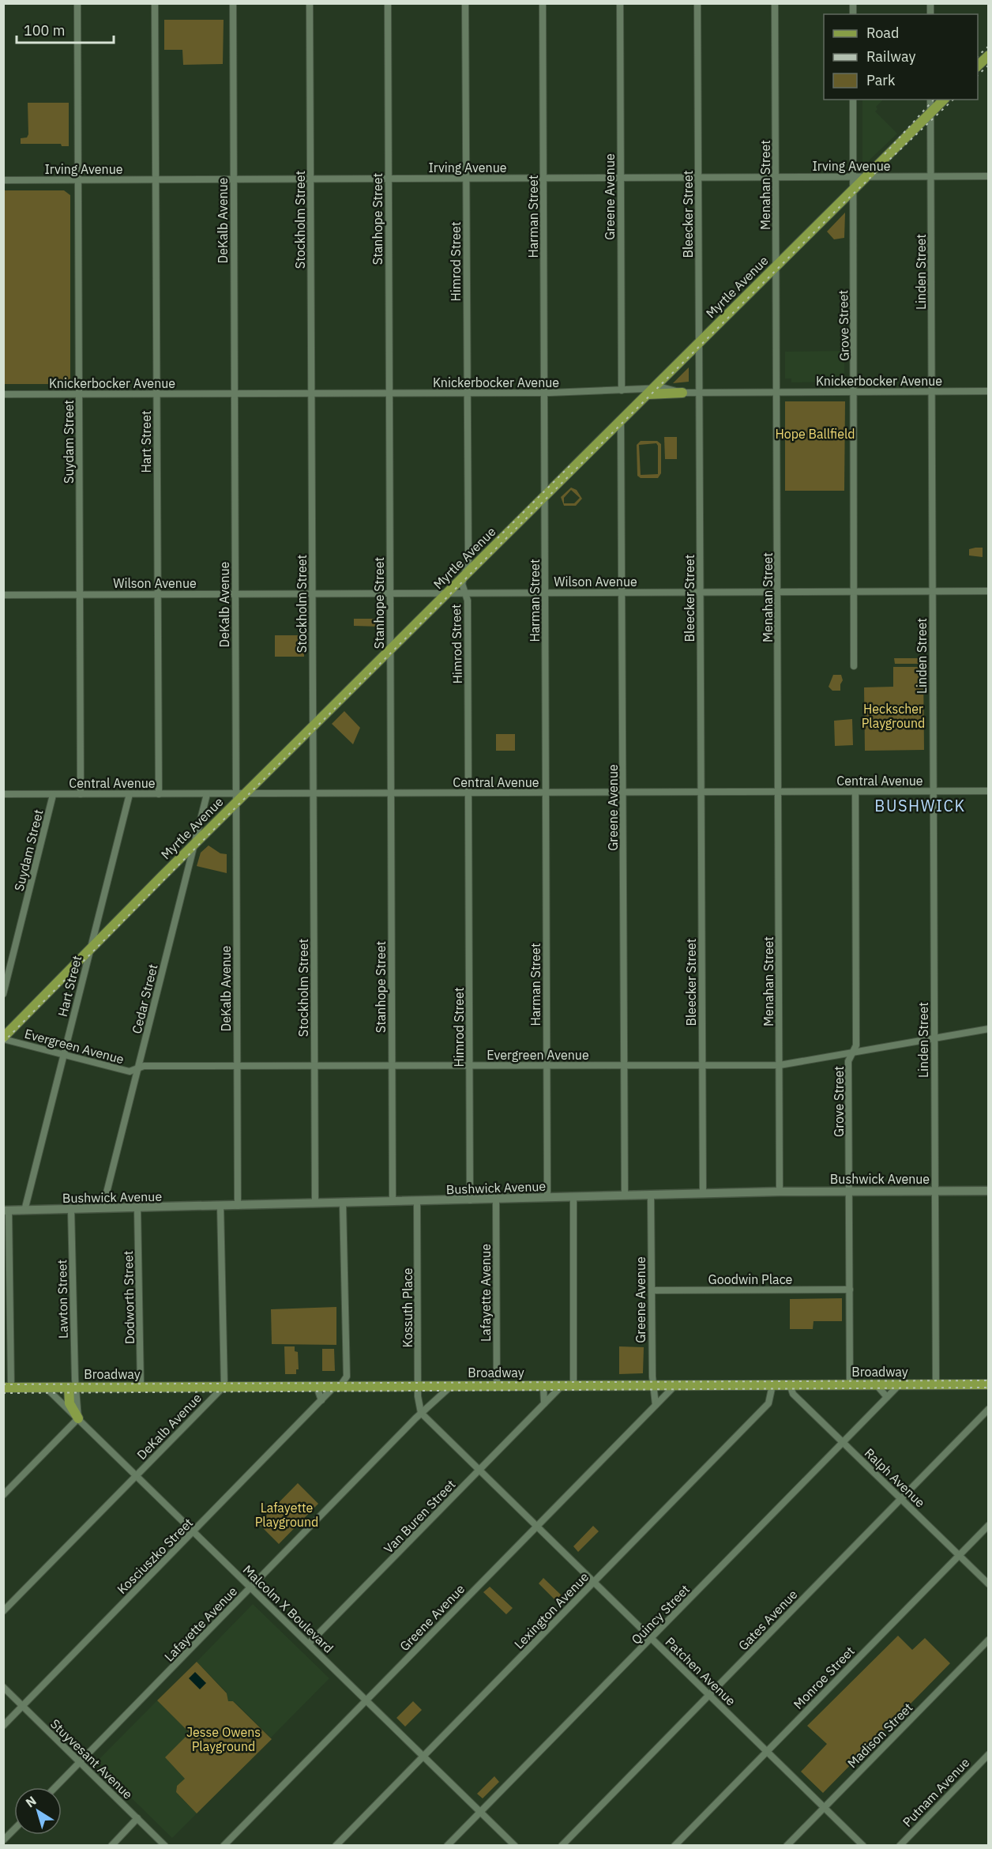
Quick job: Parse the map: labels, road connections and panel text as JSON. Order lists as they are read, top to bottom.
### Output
{
  "streets": {
    "main road": ["Myrtle Avenue", "Bushwick Avenue", "Broadway"],
    "street": [
      "Irving Avenue",
      "Menahan Street",
      "Greene Avenue",
      "Bleecker Street",
      "Harman Street",
      "Stanhope Street",
      "Stockholm Street",
      "DeKalb Avenue",
      "Himrod Street",
      "Linden Street",
      "Grove Street",
      "Knickerbocker Avenue",
      "Suydam Street",
      "Hart Street",
      "Wilson Avenue",
      "Central Avenue",
      "Cedar Street",
      "Evergreen Avenue",
      "Goodwin Place",
      "Lafayette Avenue",
      "Dodworth Street",
      "Lawton Street",
      "Kossuth Place",
      "Ralph Avenue",
      "Van Buren Street",
      "Kosciuszko Street",
      "Malcolm X Boulevard",
      "Lexington Avenue",
      "Quincy Street",
      "Gates Avenue",
      "Patchen Avenue",
      "Monroe Street",
      "Madison Street",
      "Stuyvesant Avenue",
      "Putnam Avenue"
    ]
  },
  "crossings": [
    ["Irving Avenue", "Menahan Street"],
    ["Irving Avenue", "Greene Avenue"],
    ["Irving Avenue", "Bleecker Street"],
    ["Irving Avenue", "Harman Street"],
    ["Irving Avenue", "Stanhope Street"],
    ["Irving Avenue", "Stockholm Street"],
    ["Irving Avenue", "DeKalb Avenue"],
    ["Irving Avenue", "Himrod Street"],
    ["Irving Avenue", "Linden Street"],
    ["Irving Avenue", "Myrtle Avenue"],
    ["Irving Avenue", "Grove Street"],
    ["Irving Avenue", "Suydam Street"],
    ["Irving Avenue", "Hart Street"],
    ["Menahan Street", "Myrtle Avenue"],
    ["Menahan Street", "Knickerbocker Avenue"],
    ["Menahan Street", "Wilson Avenue"],
    ["Menahan Street", "Central Avenue"],
    ["Menahan Street", "Evergreen Avenue"],
    ["Menahan Street", "Bushwick Avenue"],
    ["Greene Avenue", "Myrtle Avenue"],
    ["Greene Avenue", "Knickerbocker Avenue"],
    ["Greene Avenue", "Wilson Avenue"],
    ["Greene Avenue", "Central Avenue"],
    ["Greene Avenue", "Evergreen Avenue"],
    ["Greene Avenue", "Bushwick Avenue"],
    ["Greene Avenue", "Goodwin Place"],
    ["Greene Avenue", "Broadway"],
    ["Greene Avenue", "Malcolm X Boulevard"],
    ["Greene Avenue", "Patchen Avenue"],
    ["Bleecker Street", "Myrtle Avenue"],
    ["Bleecker Street", "Knickerbocker Avenue"],
    ["Bleecker Street", "Wilson Avenue"],
    ["Bleecker Street", "Central Avenue"],
    ["Bleecker Street", "Evergreen Avenue"],
    ["Bleecker Street", "Bushwick Avenue"],
    ["Harman Street", "Myrtle Avenue"],
    ["Harman Street", "Knickerbocker Avenue"],
    ["Harman Street", "Wilson Avenue"],
    ["Harman Street", "Central Avenue"],
    ["Harman Street", "Evergreen Avenue"],
    ["Harman Street", "Bushwick Avenue"],
    ["Stanhope Street", "Myrtle Avenue"],
    ["Stanhope Street", "Knickerbocker Avenue"],
    ["Stanhope Street", "Wilson Avenue"],
    ["Stanhope Street", "Central Avenue"],
    ["Stanhope Street", "Evergreen Avenue"],
    ["Stanhope Street", "Bushwick Avenue"],
    ["Stockholm Street", "Myrtle Avenue"],
    ["Stockholm Street", "Knickerbocker Avenue"],
    ["Stockholm Street", "Wilson Avenue"],
    ["Stockholm Street", "Central Avenue"],
    ["Stockholm Street", "Evergreen Avenue"],
    ["Stockholm Street", "Bushwick Avenue"],
    ["DeKalb Avenue", "Myrtle Avenue"],
    ["DeKalb Avenue", "Knickerbocker Avenue"],
    ["DeKalb Avenue", "Wilson Avenue"],
    ["DeKalb Avenue", "Central Avenue"],
    ["DeKalb Avenue", "Evergreen Avenue"],
    ["DeKalb Avenue", "Bushwick Avenue"],
    ["DeKalb Avenue", "Broadway"],
    ["DeKalb Avenue", "Malcolm X Boulevard"],
    ["Himrod Street", "Myrtle Avenue"],
    ["Himrod Street", "Knickerbocker Avenue"],
    ["Himrod Street", "Wilson Avenue"],
    ["Himrod Street", "Central Avenue"],
    ["Himrod Street", "Evergreen Avenue"],
    ["Himrod Street", "Bushwick Avenue"],
    ["Linden Street", "Myrtle Avenue"],
    ["Linden Street", "Knickerbocker Avenue"],
    ["Linden Street", "Wilson Avenue"],
    ["Linden Street", "Central Avenue"],
    ["Linden Street", "Evergreen Avenue"],
    ["Linden Street", "Bushwick Avenue"],
    ["Linden Street", "Broadway"],
    ["Myrtle Avenue", "Grove Street"],
    ["Myrtle Avenue", "Knickerbocker Avenue"],
    ["Myrtle Avenue", "Hart Street"],
    ["Myrtle Avenue", "Wilson Avenue"],
    ["Myrtle Avenue", "Central Avenue"],
    ["Myrtle Avenue", "Cedar Street"],
    ["Myrtle Avenue", "Evergreen Avenue"],
    ["Grove Street", "Knickerbocker Avenue"],
    ["Grove Street", "Wilson Avenue"],
    ["Grove Street", "Central Avenue"],
    ["Grove Street", "Evergreen Avenue"],
    ["Grove Street", "Bushwick Avenue"],
    ["Grove Street", "Goodwin Place"],
    ["Grove Street", "Broadway"],
    ["Knickerbocker Avenue", "Suydam Street"],
    ["Knickerbocker Avenue", "Hart Street"],
    ["Suydam Street", "Wilson Avenue"],
    ["Suydam Street", "Central Avenue"],
    ["Hart Street", "Wilson Avenue"],
    ["Hart Street", "Central Avenue"],
    ["Hart Street", "Evergreen Avenue"],
    ["Hart Street", "Bushwick Avenue"],
    ["Central Avenue", "Cedar Street"],
    ["Cedar Street", "Evergreen Avenue"],
    ["Cedar Street", "Bushwick Avenue"],
    ["Bushwick Avenue", "Lafayette Avenue"],
    ["Bushwick Avenue", "Dodworth Street"],
    ["Bushwick Avenue", "Lawton Street"],
    ["Bushwick Avenue", "Kossuth Place"],
    ["Bushwick Avenue", "Kosciuszko Street"],
    ["Lafayette Avenue", "Kossuth Place"],
    ["Lafayette Avenue", "Broadway"],
    ["Lafayette Avenue", "Malcolm X Boulevard"],
    ["Lafayette Avenue", "Patchen Avenue"],
    ["Lafayette Avenue", "Stuyvesant Avenue"],
    ["Dodworth Street", "Broadway"],
    ["Lawton Street", "Broadway"],
    ["Kossuth Place", "Broadway"],
    ["Kossuth Place", "Patchen Avenue"],
    ["Broadway", "Ralph Avenue"],
    ["Broadway", "Van Buren Street"],
    ["Broadway", "Kosciuszko Street"],
    ["Broadway", "Malcolm X Boulevard"],
    ["Broadway", "Lexington Avenue"],
    ["Broadway", "Quincy Street"],
    ["Ralph Avenue", "Quincy Street"],
    ["Ralph Avenue", "Gates Avenue"],
    ["Ralph Avenue", "Monroe Street"],
    ["Van Buren Street", "Malcolm X Boulevard"],
    ["Van Buren Street", "Patchen Avenue"],
    ["Kosciuszko Street", "Malcolm X Boulevard"],
    ["Kosciuszko Street", "Stuyvesant Avenue"],
    ["Malcolm X Boulevard", "Lexington Avenue"],
    ["Malcolm X Boulevard", "Quincy Street"],
    ["Lexington Avenue", "Patchen Avenue"],
    ["Quincy Street", "Patchen Avenue"],
    ["Gates Avenue", "Patchen Avenue"],
    ["Patchen Avenue", "Monroe Street"],
    ["Patchen Avenue", "Madison Street"]
  ],
  "districts": ["BUSHWICK"],
  "parks": [
    "Hope Ballfield",
    "Heckscher Playground",
    "Lafayette Playground",
    "Jesse Owens Playground"
  ],
  "legend": ["Road", "Railway", "Park"],
  "scale_bar": "100 m",
  "north": "top left"
}
